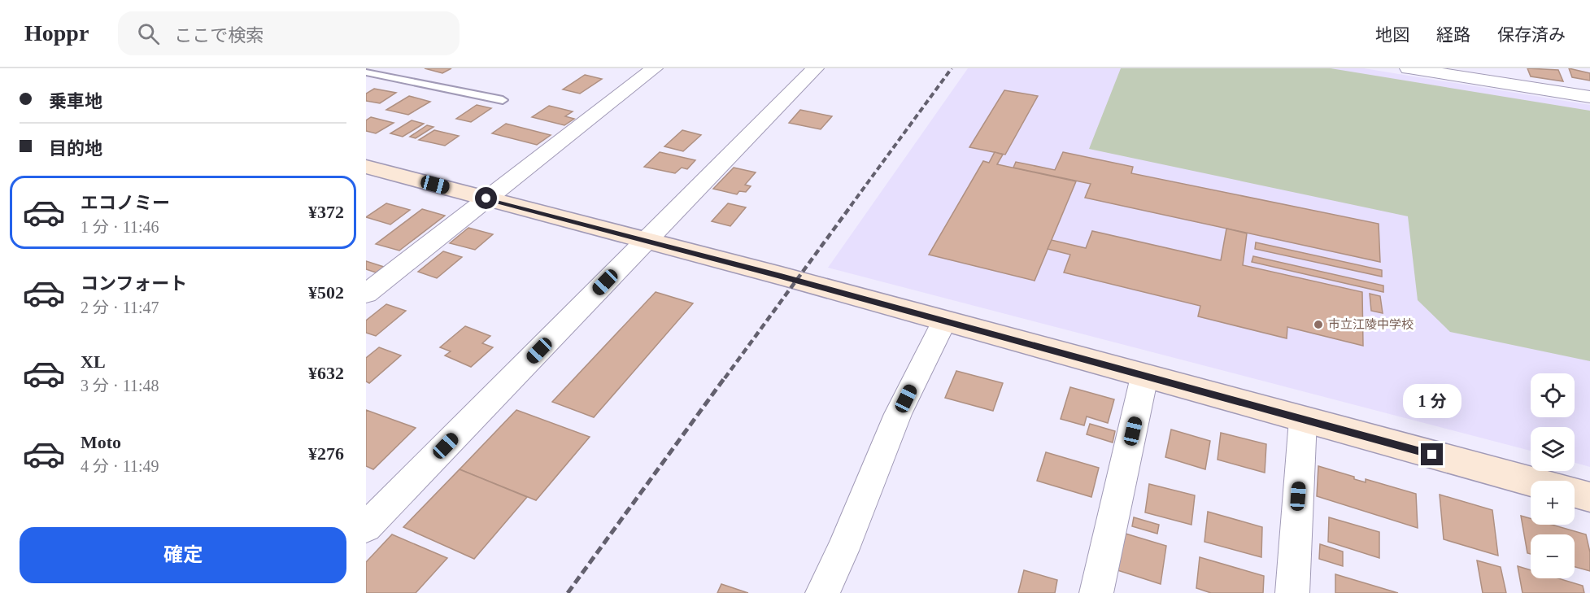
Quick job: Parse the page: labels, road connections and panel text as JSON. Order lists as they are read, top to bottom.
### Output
{
  "places": ["市立江陵中学校"],
  "page": {
    "header": "Hoppr",
    "search": "ここで検索",
    "nav": ["地図", "経路", "保存済み"],
    "banner": ["乗車地", "目的地"],
    "list": [
      {
        "name": "エコノミー",
        "note": "1 分 · 11:46",
        "value": "¥372"
      },
      {
        "name": "コンフォート",
        "note": "2 分 · 11:47",
        "value": "¥502"
      },
      {
        "name": "XL",
        "note": "3 分 · 11:48",
        "value": "¥632"
      },
      {
        "name": "Moto",
        "note": "4 分 · 11:49",
        "value": "¥276"
      }
    ],
    "map_buttons": ["+", "−"],
    "bubble": "1 分",
    "buttons": "確定"
  }
}
